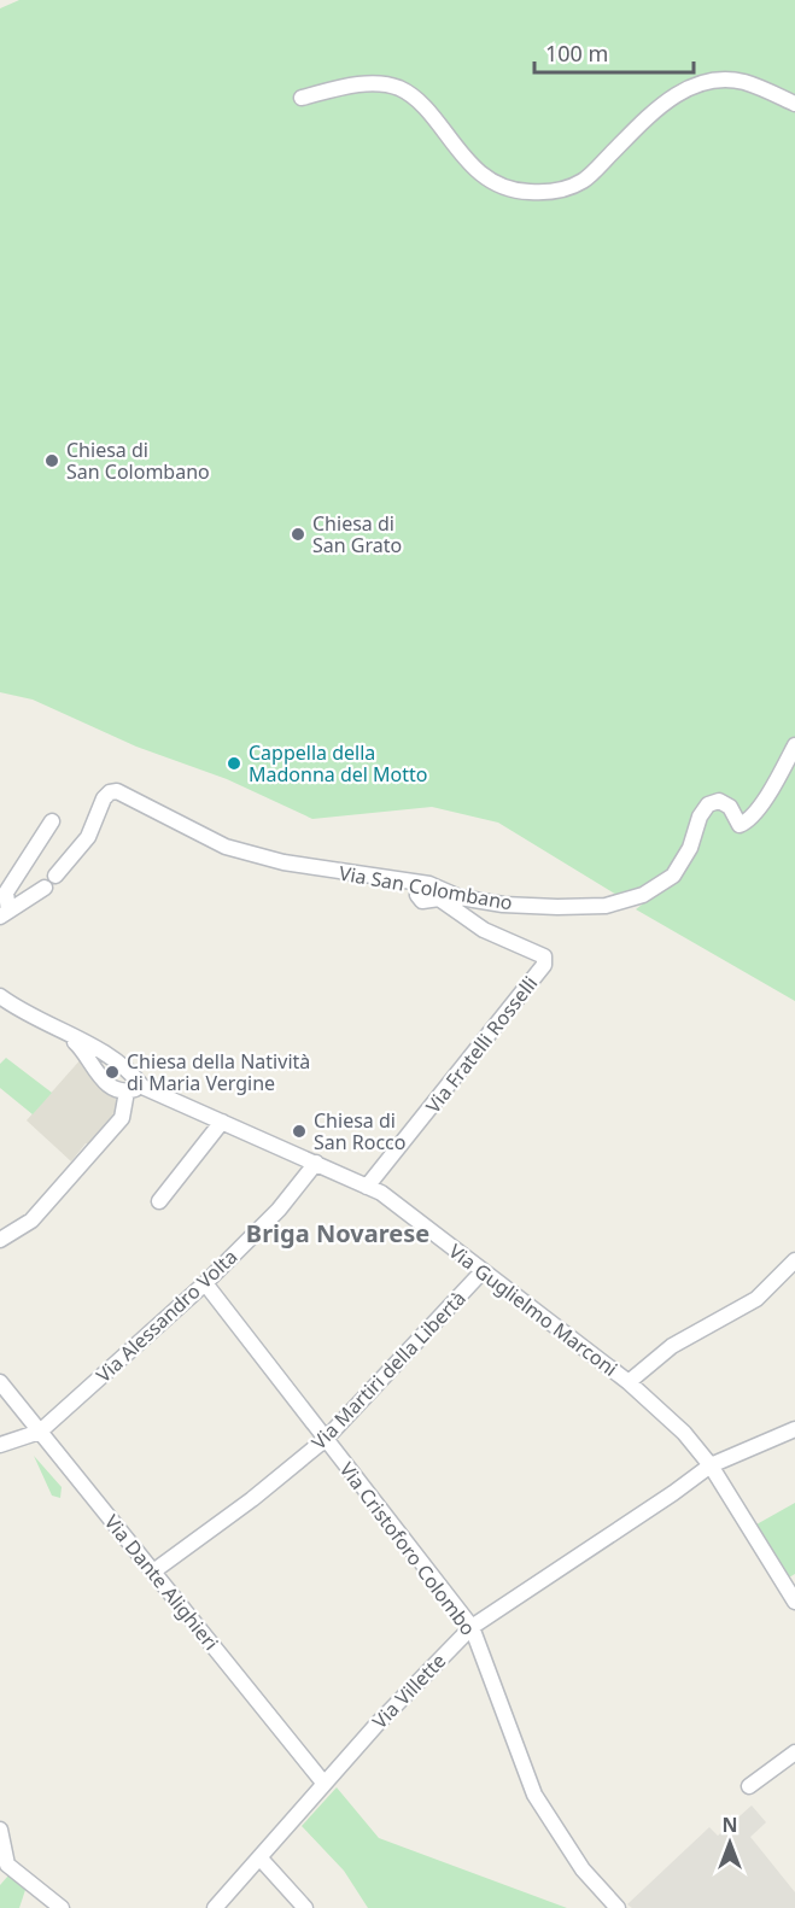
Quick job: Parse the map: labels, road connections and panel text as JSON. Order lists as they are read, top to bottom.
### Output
{
  "streets": {
    "street": [
      "Via San Colombano",
      "Via Fratelli Rosselli",
      "Via Guglielmo Marconi",
      "Via Alessandro Volta",
      "Via Martiri della Libertà",
      "Via Cristoforo Colombo",
      "Via Dante Alighieri",
      "Via Villette"
    ]
  },
  "crossings": [
    ["Via San Colombano", "Via Fratelli Rosselli"],
    ["Via Fratelli Rosselli", "Via Guglielmo Marconi"],
    ["Via Guglielmo Marconi", "Via Alessandro Volta"],
    ["Via Guglielmo Marconi", "Via Martiri della Libertà"],
    ["Via Guglielmo Marconi", "Via Villette"],
    ["Via Alessandro Volta", "Via Cristoforo Colombo"],
    ["Via Alessandro Volta", "Via Dante Alighieri"],
    ["Via Martiri della Libertà", "Via Cristoforo Colombo"],
    ["Via Martiri della Libertà", "Via Dante Alighieri"],
    ["Via Cristoforo Colombo", "Via Villette"],
    ["Via Dante Alighieri", "Via Villette"]
  ],
  "districts": ["Briga Novarese"],
  "places": [
    "Chiesa di San Colombano",
    "Chiesa di San Grato",
    "Cappella della Madonna del Motto",
    "Chiesa della Natività di Maria Vergine",
    "Chiesa di San Rocco"
  ],
  "scale_bar": "100 m",
  "north": "top"
}
